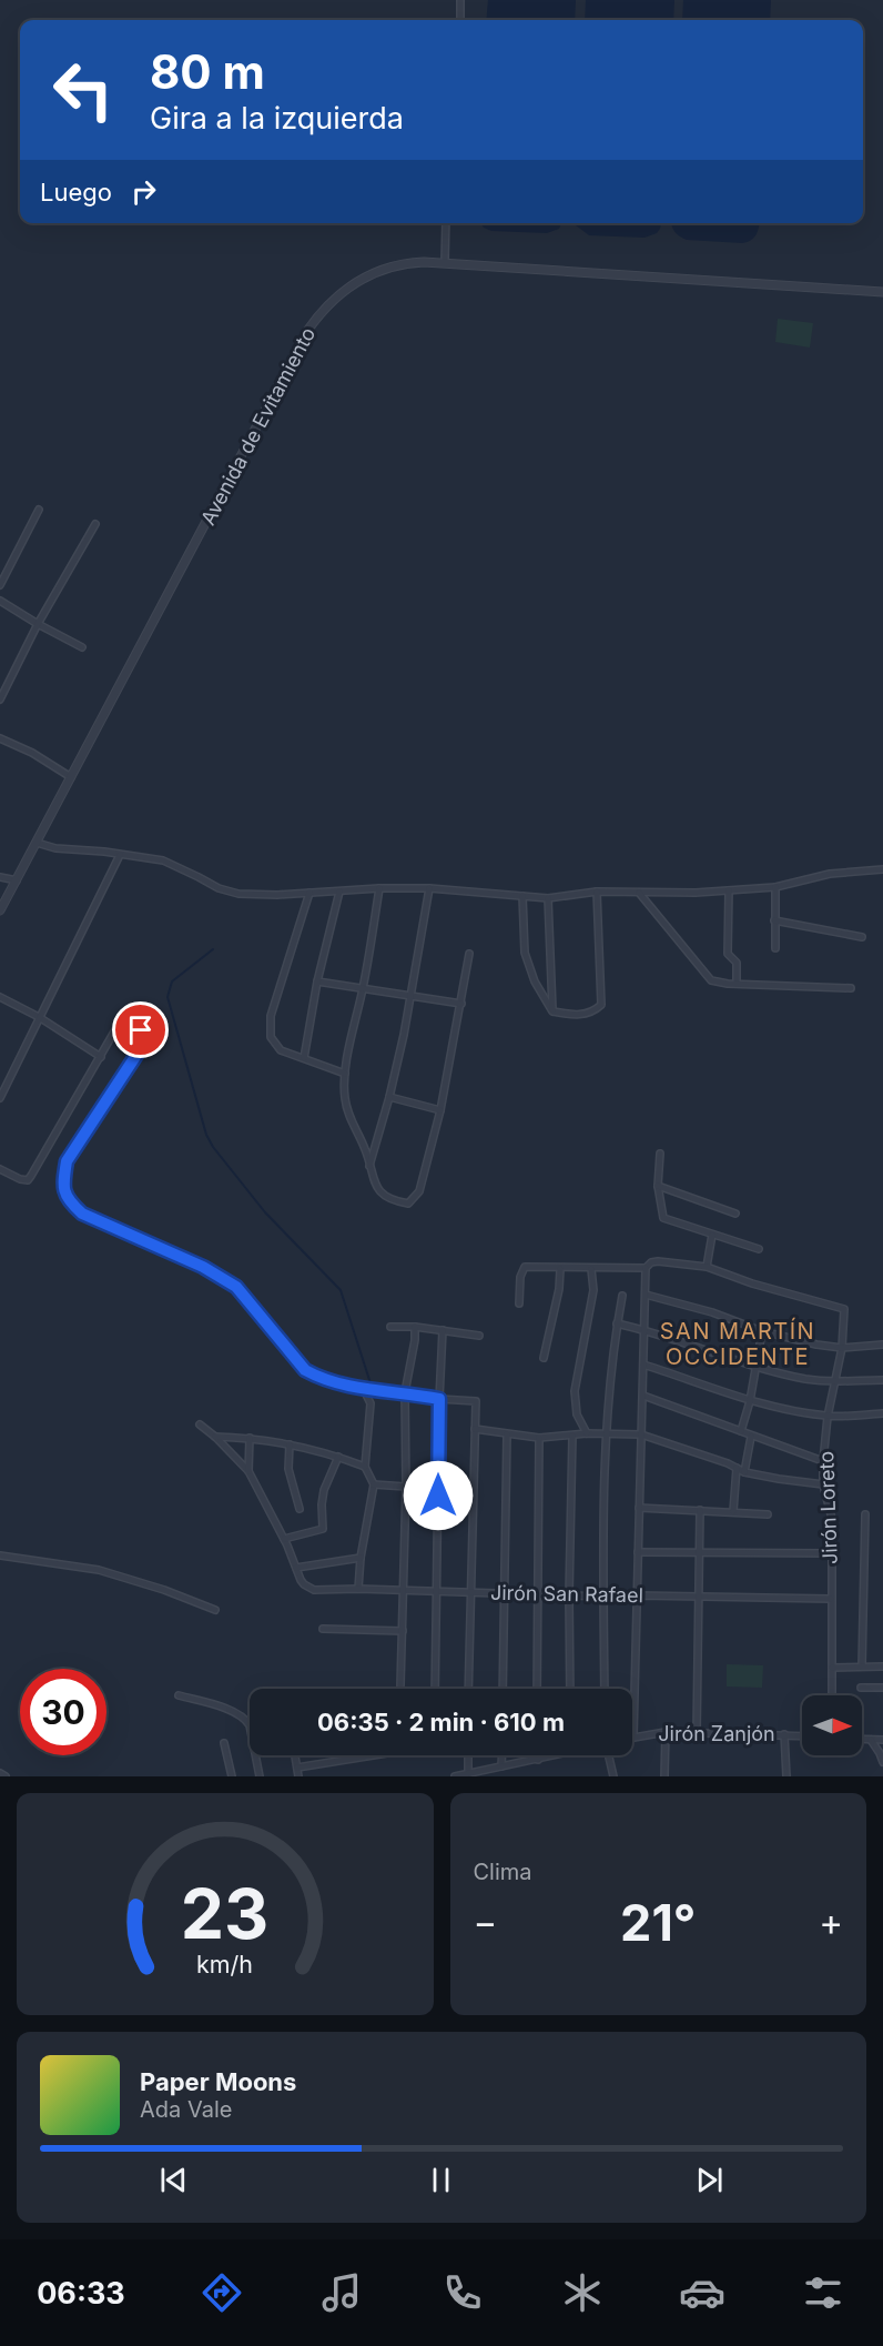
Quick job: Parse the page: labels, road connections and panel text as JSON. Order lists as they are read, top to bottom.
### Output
{
  "streets": {
    "street": [
      "Avenida de Evitamiento",
      "Jirón Loreto",
      "Jirón San Rafael",
      "Jirón Zanjón"
    ]
  },
  "crossings": [
    ["Jirón Loreto", "Jirón San Rafael"]
  ],
  "districts": ["SAN MARTÍN OCCIDENTE"],
  "north": "right",
  "page": {
    "turn": ["80 m", "Gira a la izquierda"],
    "then": "Luego",
    "limit": "30",
    "trip": "06:35 · 2 min · 610 m",
    "tile": "Clima",
    "heat": ["−", "21°", "+"],
    "song": ["Paper Moons", "Ada Vale"],
    "tabs": "06:33",
    "gauge": ["23", "km/h"]
  }
}
